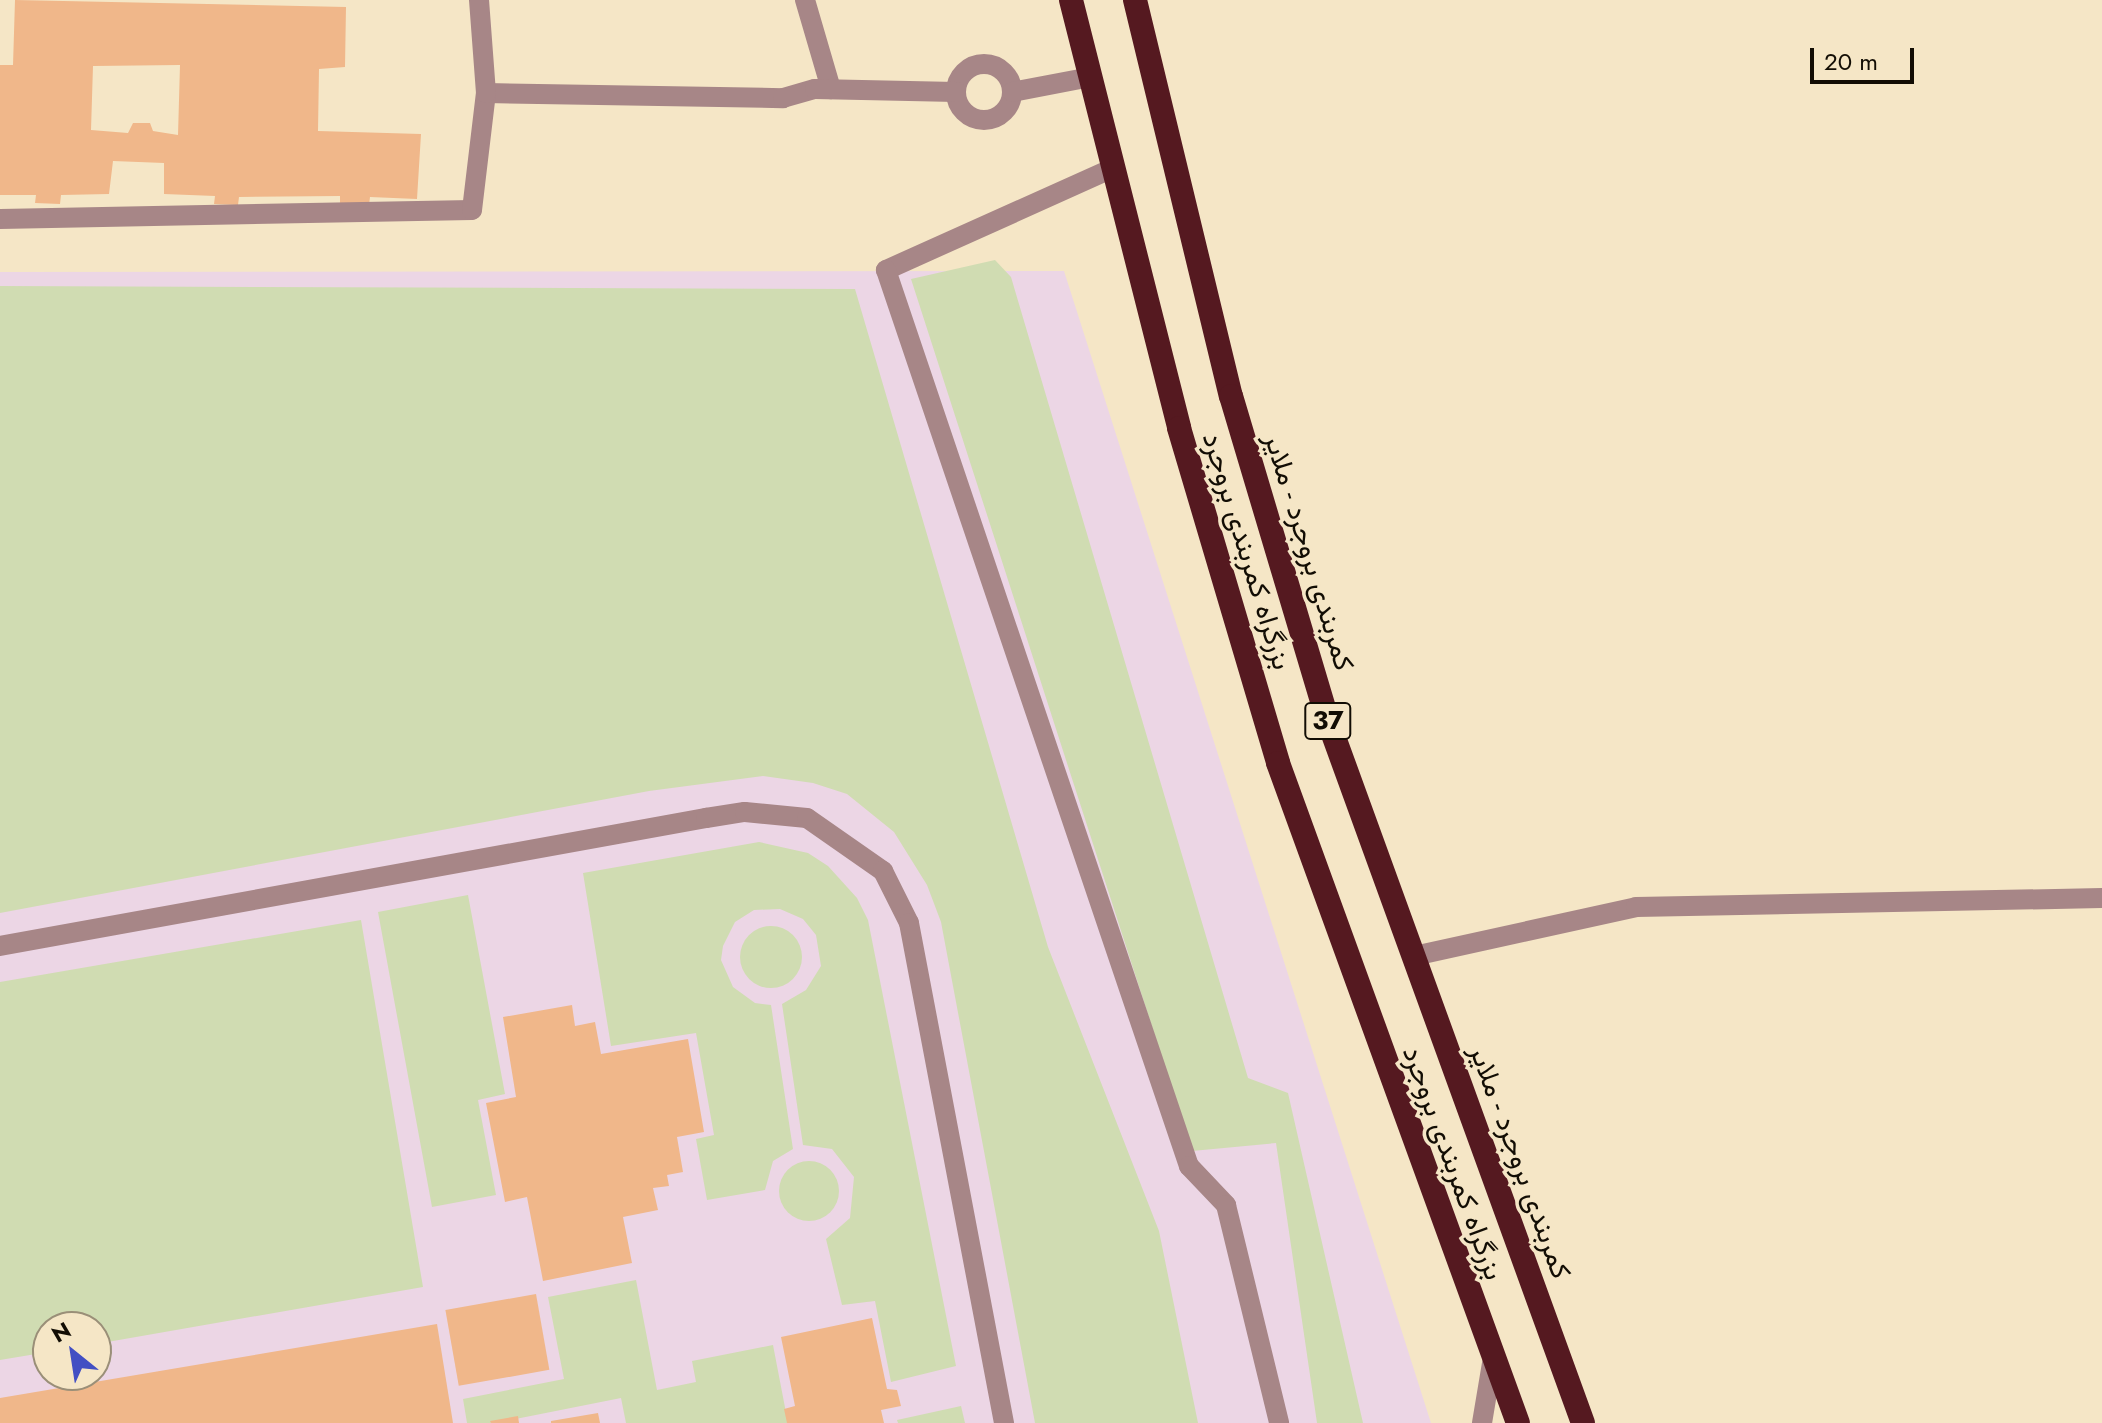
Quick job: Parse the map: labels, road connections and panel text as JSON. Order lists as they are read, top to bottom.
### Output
{
  "streets": {
    "highway": ["بزرگراه کمربندی بروجرد", "کمربندی بروجرد - ملایر", "37"]
  },
  "scale_bar": "20 m",
  "north": "top left"
}
